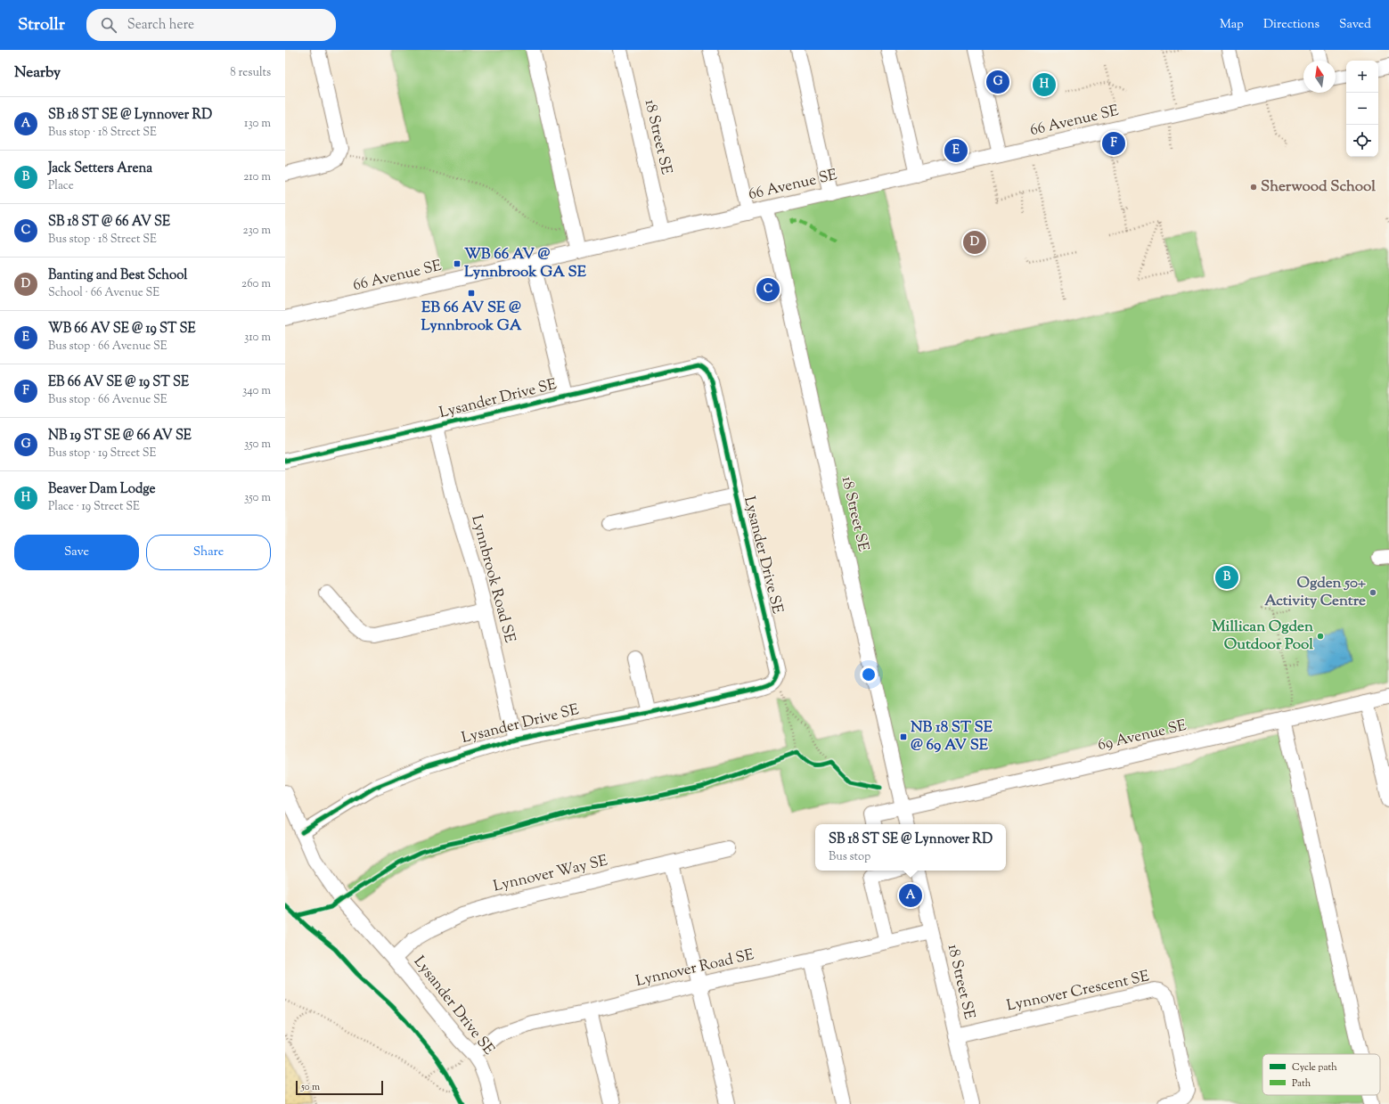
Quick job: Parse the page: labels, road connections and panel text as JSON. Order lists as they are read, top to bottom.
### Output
{
  "streets": {
    "street": [
      "66 Avenue SE",
      "18 Street SE",
      "Lysander Drive SE",
      "Lynnbrook Road SE",
      "69 Avenue SE",
      "Lynnover Way SE",
      "Lynnover Road SE",
      "Lynnover Crescent SE"
    ]
  },
  "crossings": [
    ["66 Avenue SE", "18 Street SE"],
    ["18 Street SE", "69 Avenue SE"],
    ["18 Street SE", "Lynnover Road SE"],
    ["18 Street SE", "Lynnover Crescent SE"],
    ["Lysander Drive SE", "Lynnbrook Road SE"],
    ["Lysander Drive SE", "Lynnover Way SE"],
    ["Lysander Drive SE", "Lynnover Road SE"]
  ],
  "places": {
    "other": ["Sherwood School", "Ogden 50+ Activity Centre", "Millican Ogden Outdoor Pool"],
    "transit": ["WB 66 AV @ Lynnbrook GA SE", "EB 66 AV SE @ Lynnbrook GA", "NB 18 ST SE @ 69 AV SE"]
  },
  "legend": ["Cycle path", "Path"],
  "scale_bar": "50 m",
  "north": "top",
  "page": {
    "header": "Strollr",
    "search": "Search here",
    "nav": ["Map", "Directions", "Saved"],
    "heading": ["Nearby", "8 results"],
    "map_buttons": ["+", "−"],
    "pins": [
      "G",
      "H",
      "F",
      "E",
      "D",
      "C",
      "B",
      "A"
    ],
    "list": [
      {
        "mark": "A",
        "name": "SB 18 ST SE @ Lynnover RD",
        "note": "Bus stop · 18 Street SE",
        "value": "130 m"
      },
      {
        "mark": "B",
        "name": "Jack Setters Arena",
        "note": "Place",
        "value": "210 m"
      },
      {
        "mark": "C",
        "name": "SB 18 ST @ 66 AV SE",
        "note": "Bus stop · 18 Street SE",
        "value": "230 m"
      },
      {
        "mark": "D",
        "name": "Banting and Best School",
        "note": "School · 66 Avenue SE",
        "value": "260 m"
      },
      {
        "mark": "E",
        "name": "WB 66 AV SE @ 19 ST SE",
        "note": "Bus stop · 66 Avenue SE",
        "value": "310 m"
      },
      {
        "mark": "F",
        "name": "EB 66 AV SE @ 19 ST SE",
        "note": "Bus stop · 66 Avenue SE",
        "value": "340 m"
      },
      {
        "mark": "G",
        "name": "NB 19 ST SE @ 66 AV SE",
        "note": "Bus stop · 19 Street SE",
        "value": "350 m"
      },
      {
        "mark": "H",
        "name": "Beaver Dam Lodge",
        "note": "Place · 19 Street SE",
        "value": "350 m"
      }
    ],
    "buttons": ["Save", "Share"],
    "popup": ["SB 18 ST SE @ Lynnover RD", "Bus stop"],
    "scale": "50 m"
  }
}
